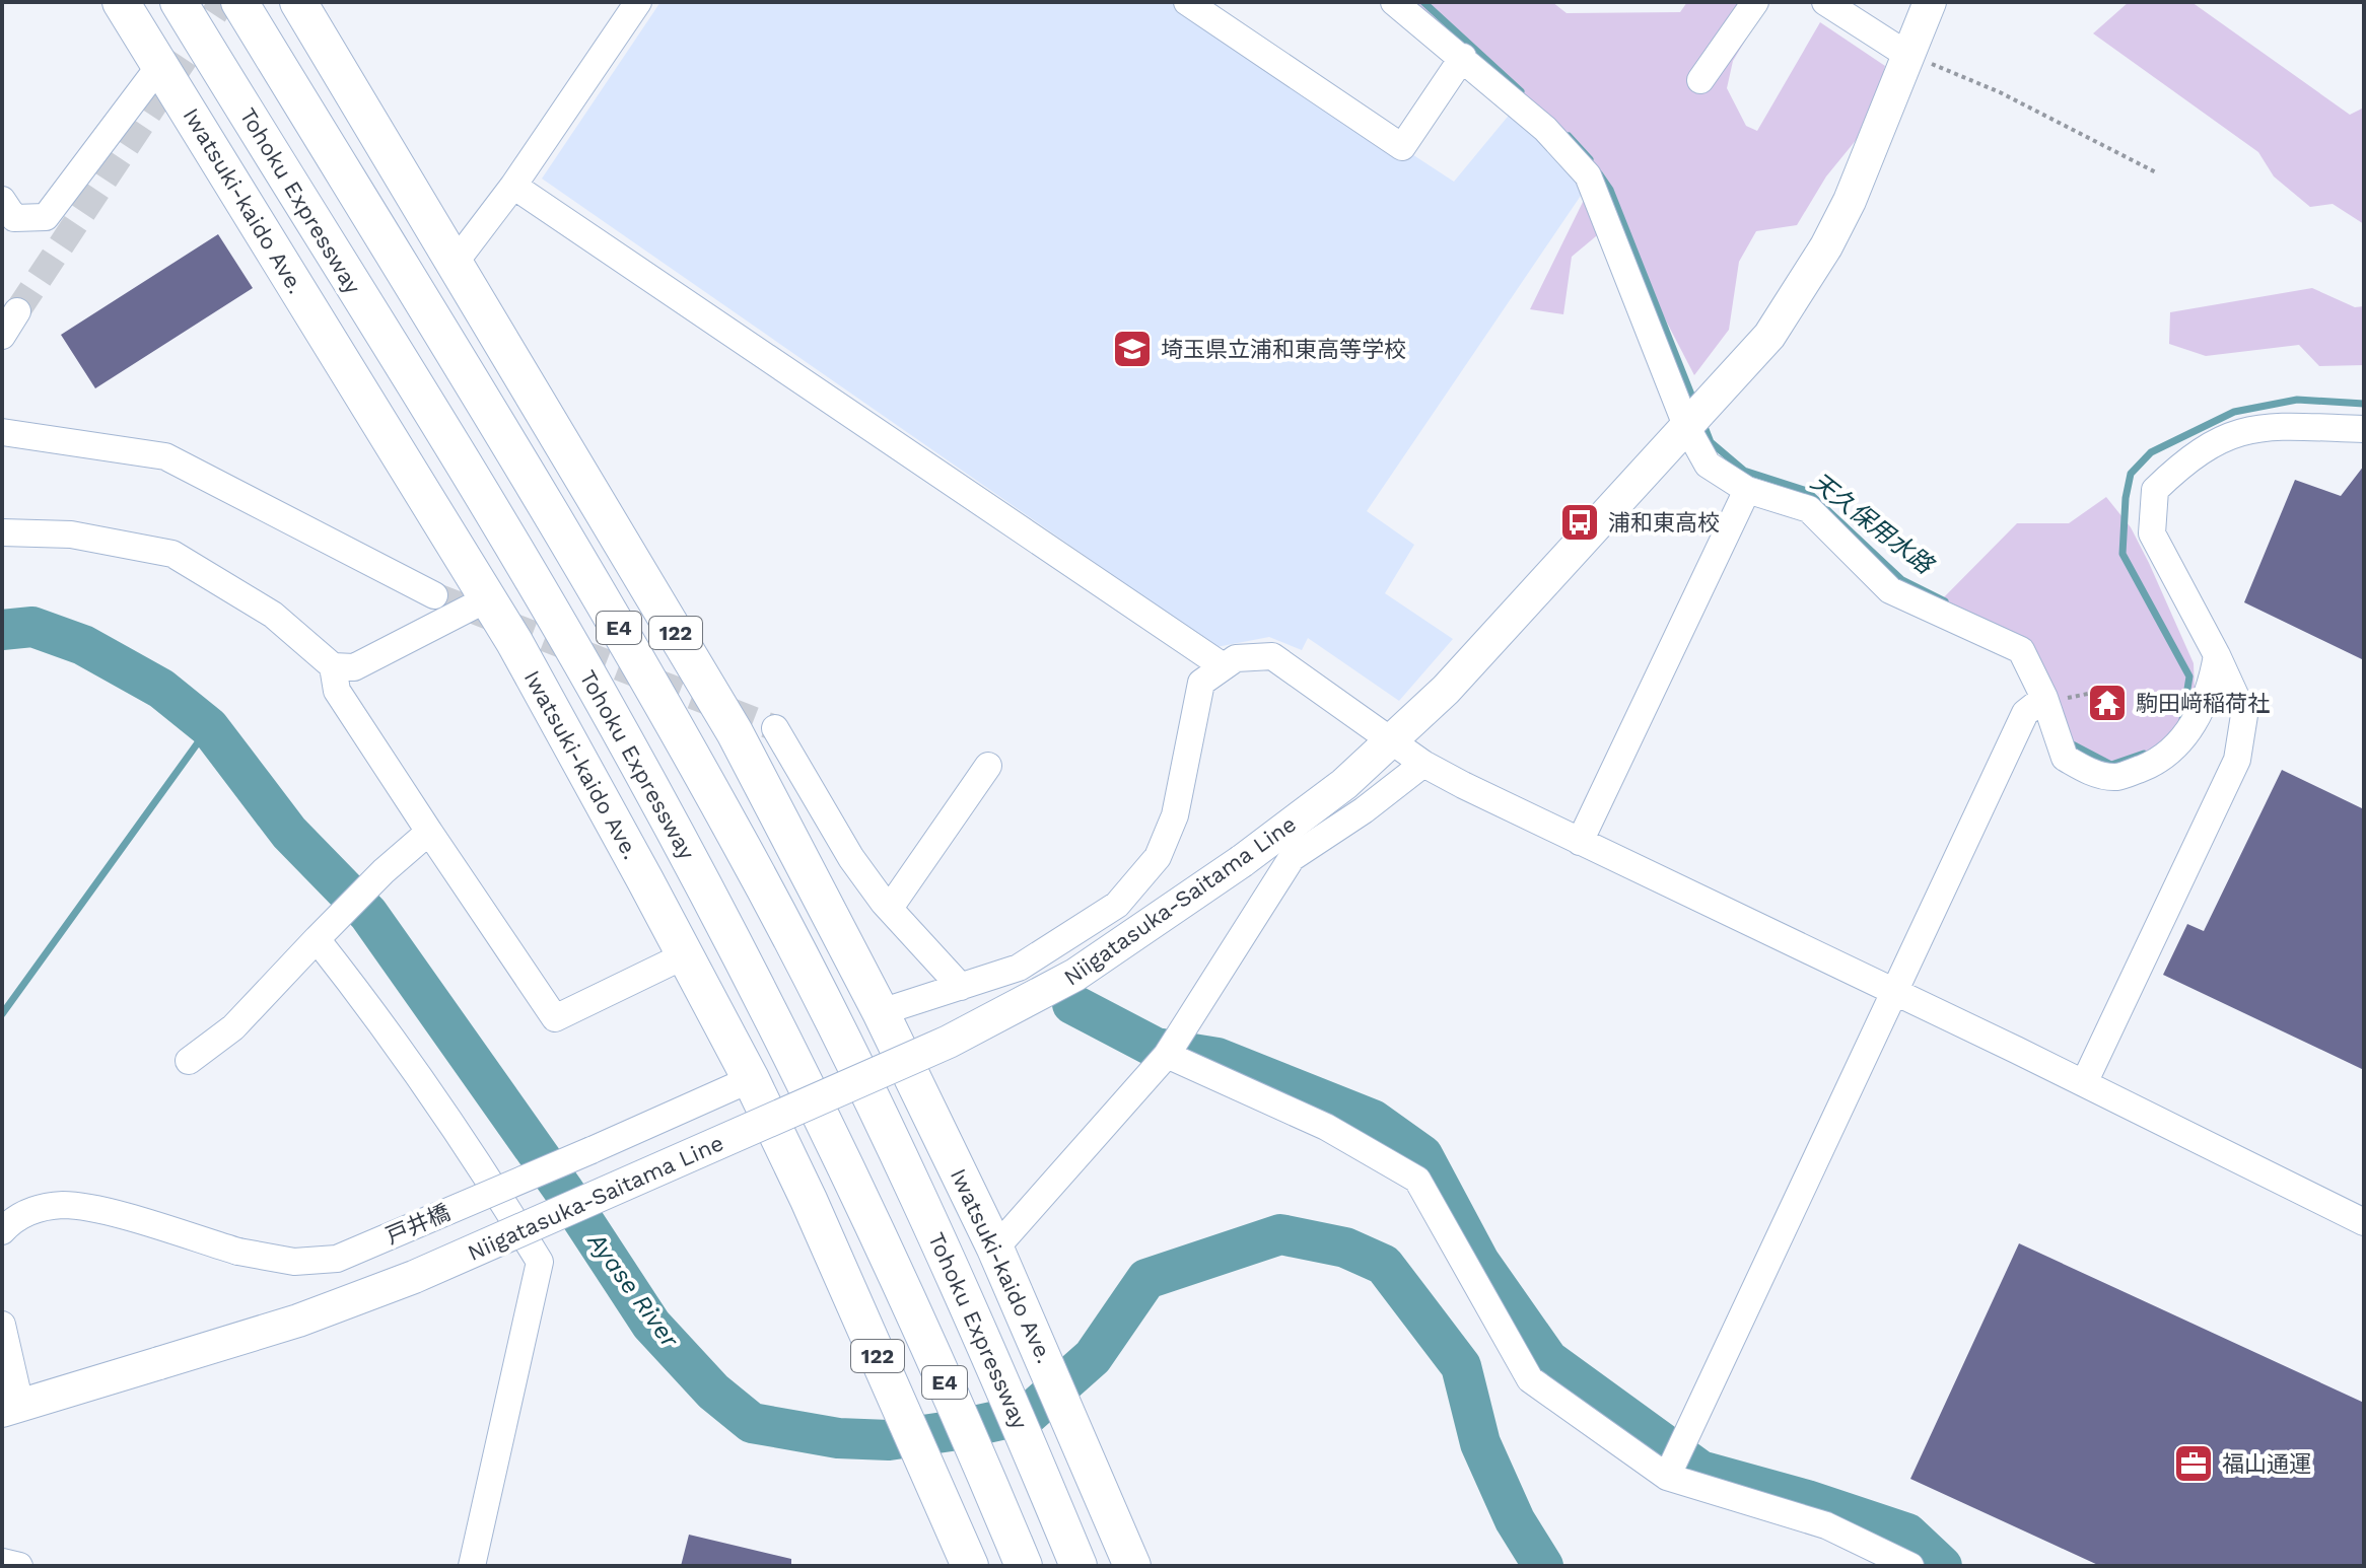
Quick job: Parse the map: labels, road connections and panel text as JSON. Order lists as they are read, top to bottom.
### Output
{
  "streets": {
    "highway": [
      "Iwatsuki-kaido Ave.",
      "Tohoku Expressway",
      "E4",
      "122"
    ],
    "main road": ["Niigatasuka-Saitama Line"],
    "street": ["戸井橋"]
  },
  "crossings": [
    ["Iwatsuki-kaido Ave.", "戸井橋"]
  ],
  "water": ["天久保用水路", "Ayase River"],
  "places": {
    "school or university": ["埼玉県立浦和東高等学校"],
    "bus stop": ["浦和東高校"],
    "temple": ["駒田﨑稲荷社"],
    "office": ["福山通運"]
  }
}
